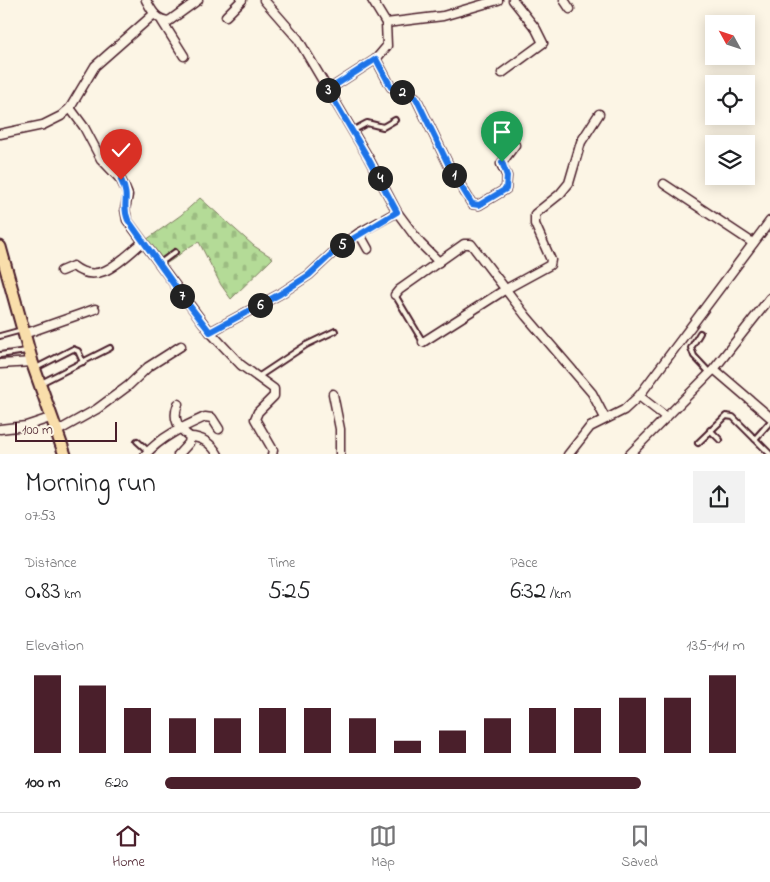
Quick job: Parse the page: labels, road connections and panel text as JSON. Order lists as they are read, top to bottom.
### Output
{
  "scale_bar": "100 m",
  "north": "top left",
  "page": {
    "pins": [
      "3",
      "2",
      "1",
      "4",
      "5",
      "7",
      "6"
    ],
    "scale": "100 m",
    "heading": ["Morning run", "07:53"],
    "stats": [
      ["Distance", "0.83 km"],
      ["Time", "5:25"],
      ["Pace", "6:32 /km"]
    ],
    "chart": ["Elevation", "135–141 m"],
    "list": [
      {
        "name": "100 m",
        "note": "6:20"
      }
    ],
    "tabs": ["Home", "Map", "Saved"]
  }
}
